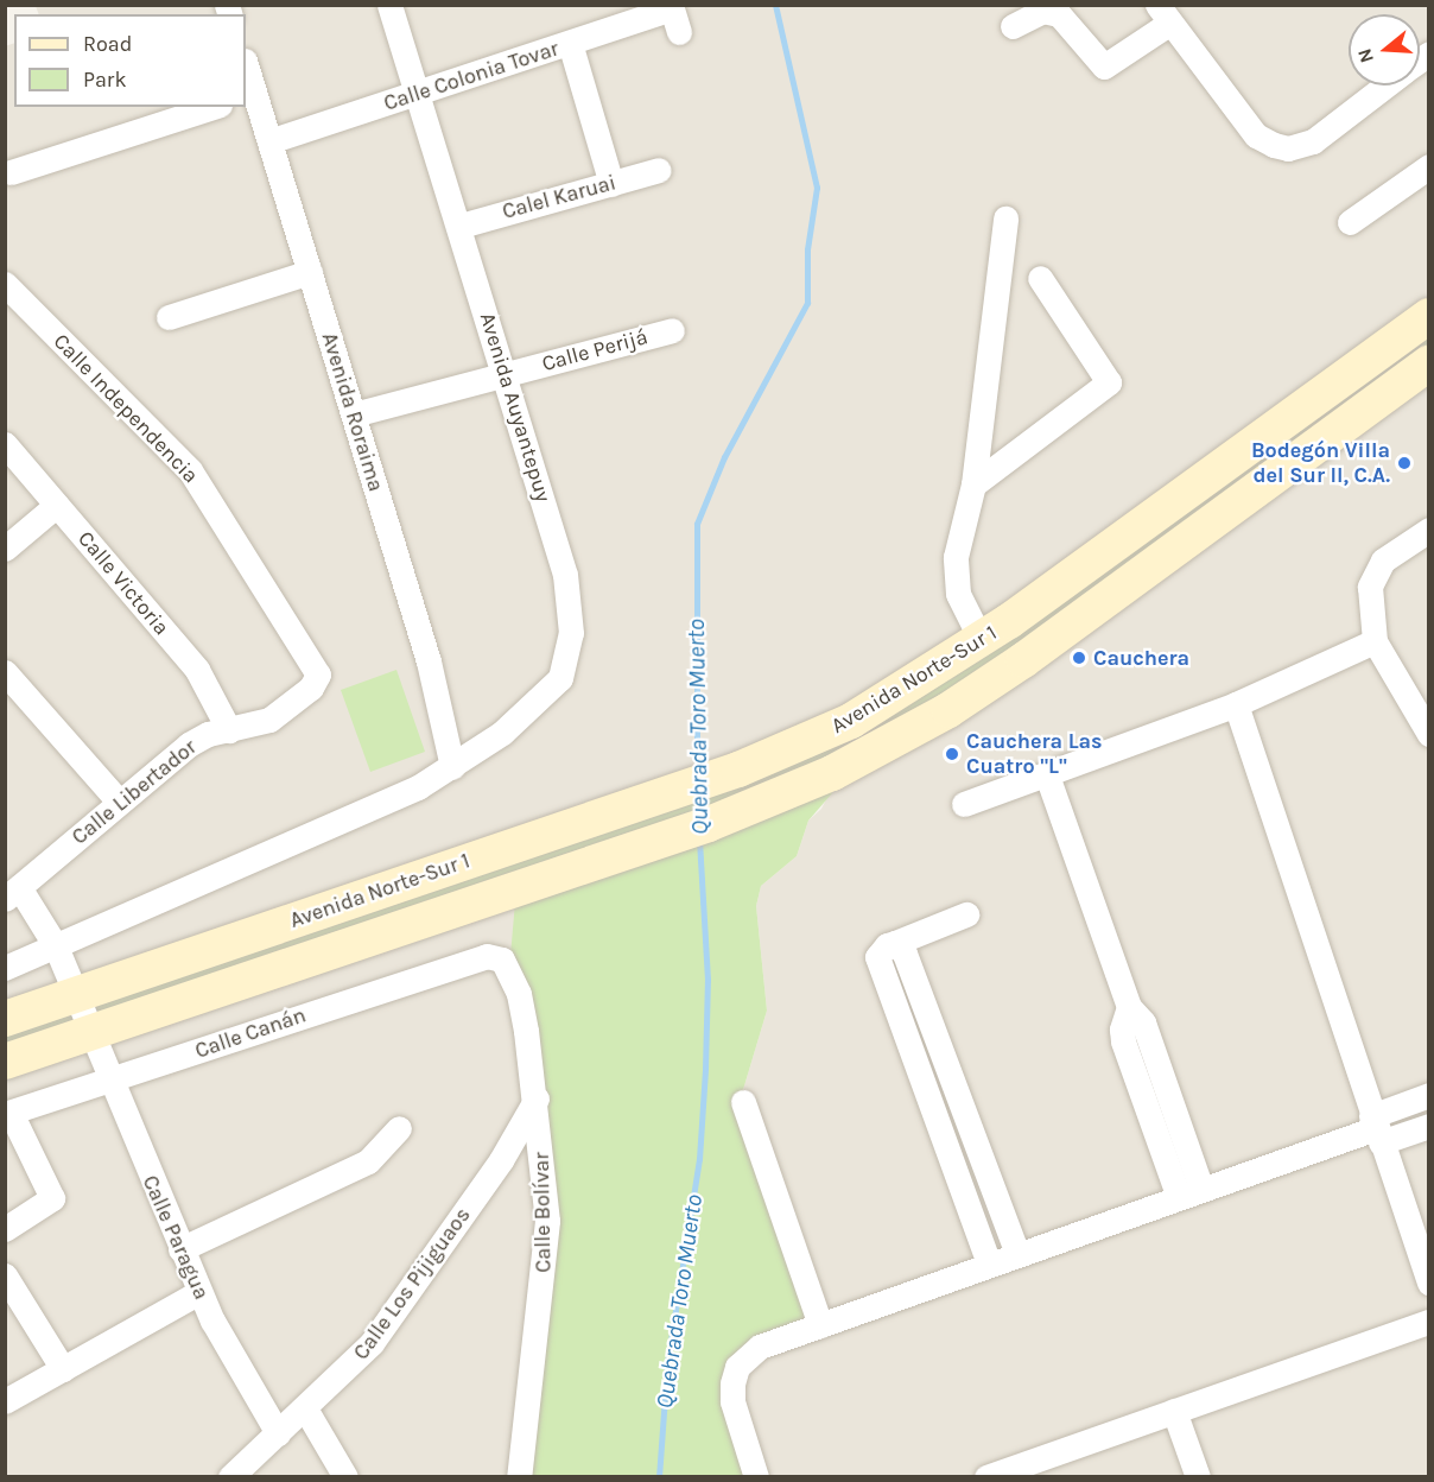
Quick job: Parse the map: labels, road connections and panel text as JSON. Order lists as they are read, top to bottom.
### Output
{
  "streets": {
    "main road": ["Avenida Norte-Sur 1"],
    "street": [
      "Calle Colonia Tovar",
      "Calel Karuai",
      "Calle Perijá",
      "Avenida Auyantepuy",
      "Calle Independencia",
      "Avenida Roraima",
      "Calle Victoria",
      "Calle Libertador",
      "Calle Canán",
      "Calle Bolívar",
      "Calle Paragua",
      "Calle Los Pijiguaos"
    ]
  },
  "crossings": [
    ["Calle Colonia Tovar", "Avenida Auyantepuy"],
    ["Calle Colonia Tovar", "Avenida Roraima"],
    ["Calel Karuai", "Avenida Auyantepuy"],
    ["Calle Perijá", "Avenida Auyantepuy"],
    ["Calle Perijá", "Avenida Roraima"],
    ["Avenida Auyantepuy", "Avenida Roraima"],
    ["Avenida Auyantepuy", "Calle Paragua"],
    ["Calle Independencia", "Calle Libertador"],
    ["Calle Victoria", "Calle Libertador"],
    ["Avenida Norte-Sur 1", "Calle Paragua"],
    ["Calle Libertador", "Calle Paragua"],
    ["Calle Canán", "Calle Bolívar"],
    ["Calle Canán", "Calle Paragua"],
    ["Calle Bolívar", "Calle Los Pijiguaos"],
    ["Calle Paragua", "Calle Los Pijiguaos"]
  ],
  "water": ["Quebrada Toro Muerto"],
  "places": ["Bodegón Villa del Sur II, C.A.", "Cauchera", "Cauchera Las Cuatro \"L\""],
  "legend": ["Road", "Park"],
  "north": "left"
}
